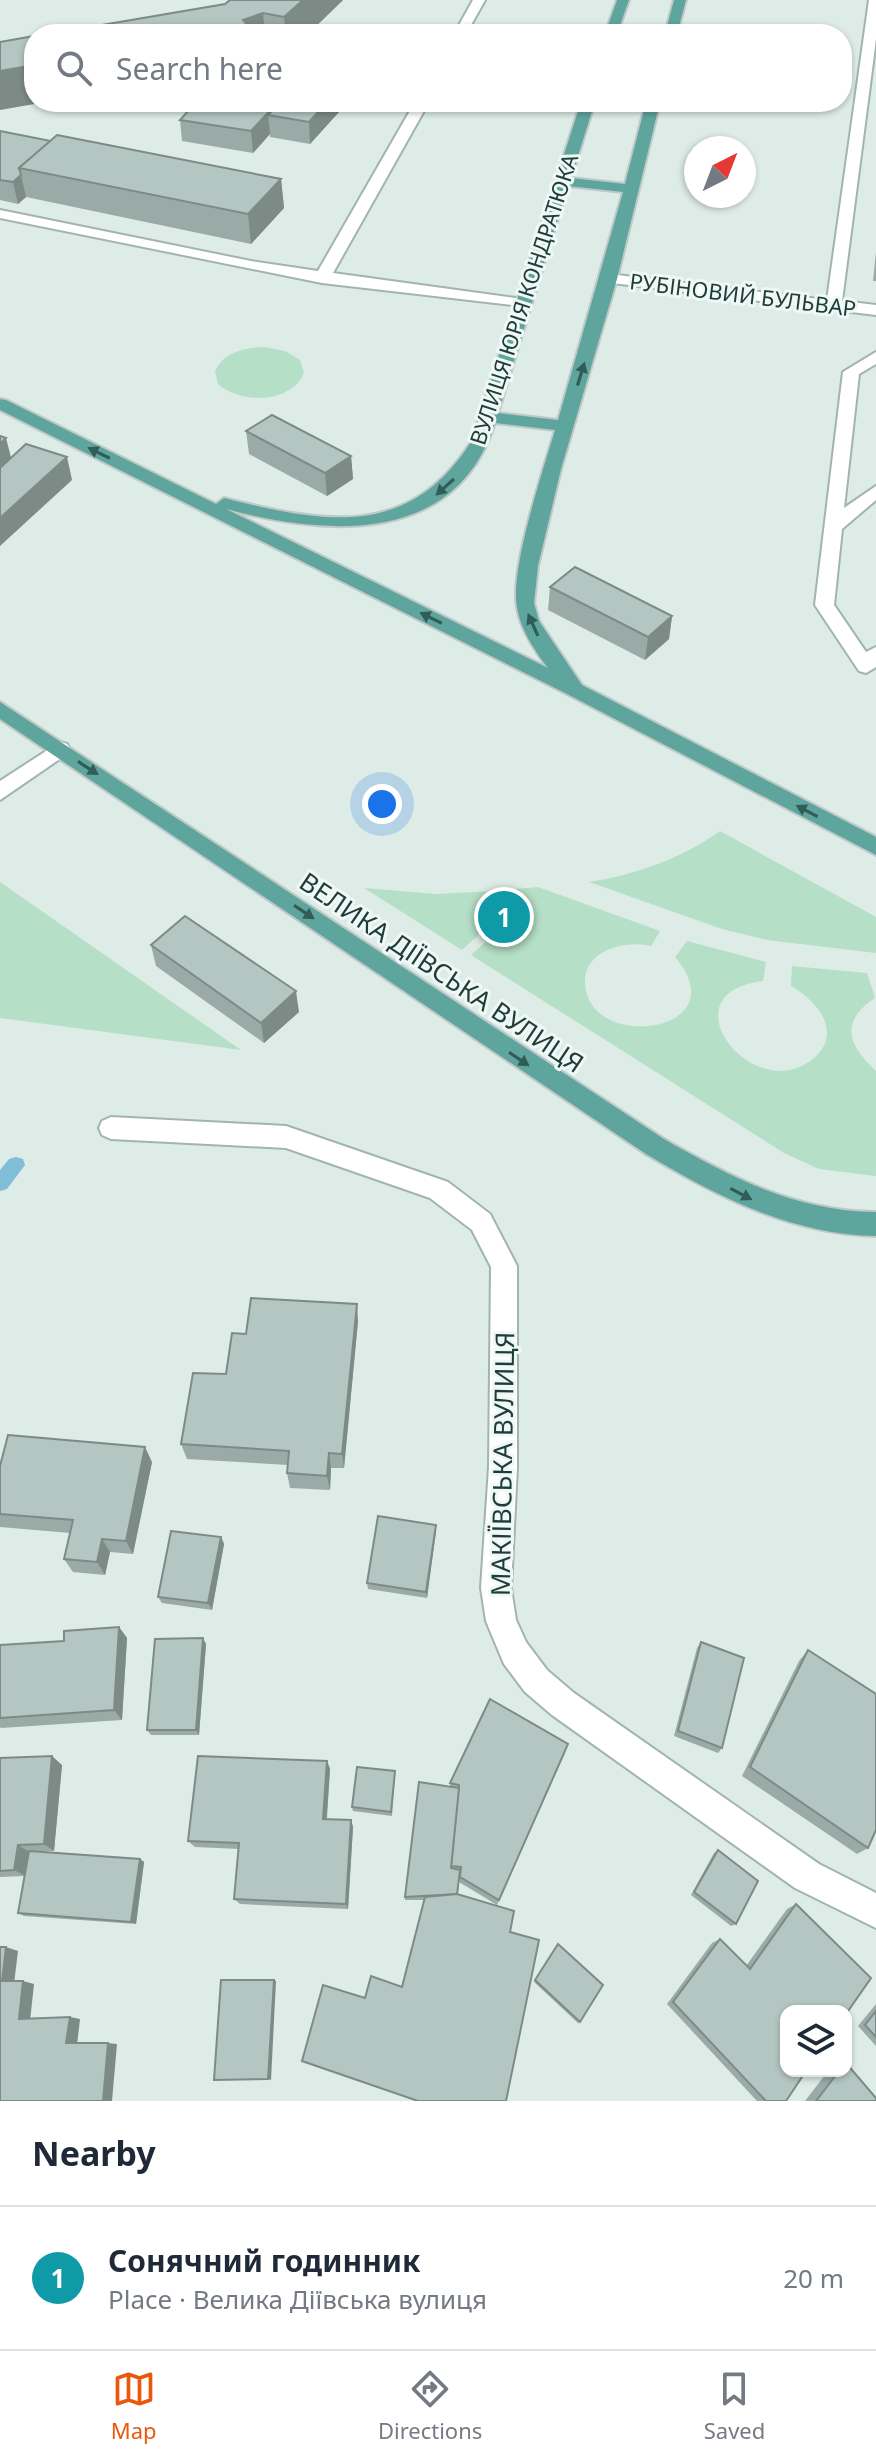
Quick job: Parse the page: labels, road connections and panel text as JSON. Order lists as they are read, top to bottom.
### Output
{
  "streets": {
    "main road": ["ВУЛИЦЯ ЮРІЯ КОНДРАТЮКА", "ВЕЛИКА ДІЇВСЬКА ВУЛИЦЯ"],
    "street": ["РУБІНОВИЙ БУЛЬВАР", "МАКІЇВСЬКА ВУЛИЦЯ"]
  },
  "one_way": ["ВУЛИЦЯ ЮРІЯ КОНДРАТЮКА", "ВЕЛИКА ДІЇВСЬКА ВУЛИЦЯ"],
  "north": "top right",
  "page": {
    "search": "Search here",
    "pins": "1",
    "heading": "Nearby",
    "list": [
      {
        "mark": "1",
        "name": "Сонячний годинник",
        "note": "Place · Велика Діївська вулиця",
        "value": "20 m"
      }
    ],
    "nav": ["Map", "Directions", "Saved"]
  }
}
